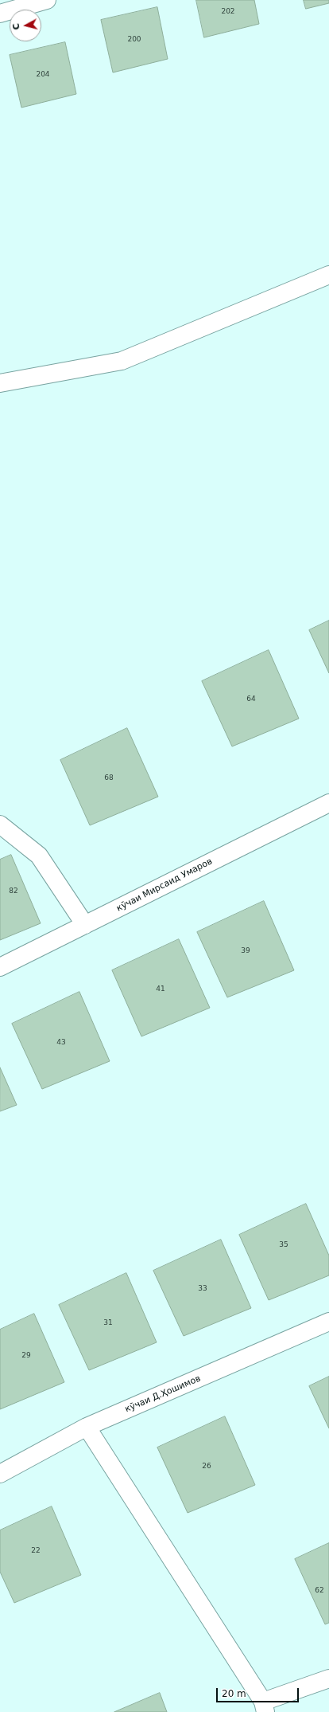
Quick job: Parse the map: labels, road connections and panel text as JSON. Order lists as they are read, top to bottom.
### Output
{
  "streets": {
    "street": ["кӯчаи Мирсаид Умаров", "кӯчаи Д.Ҳошимов"]
  },
  "house_numbers": [
    "202",
    "200",
    "204",
    "64",
    "68",
    "82",
    "39",
    "41",
    "43",
    "35",
    "33",
    "31",
    "29",
    "26",
    "22",
    "62"
  ],
  "scale_bar": "20 m",
  "north": "left"
}
